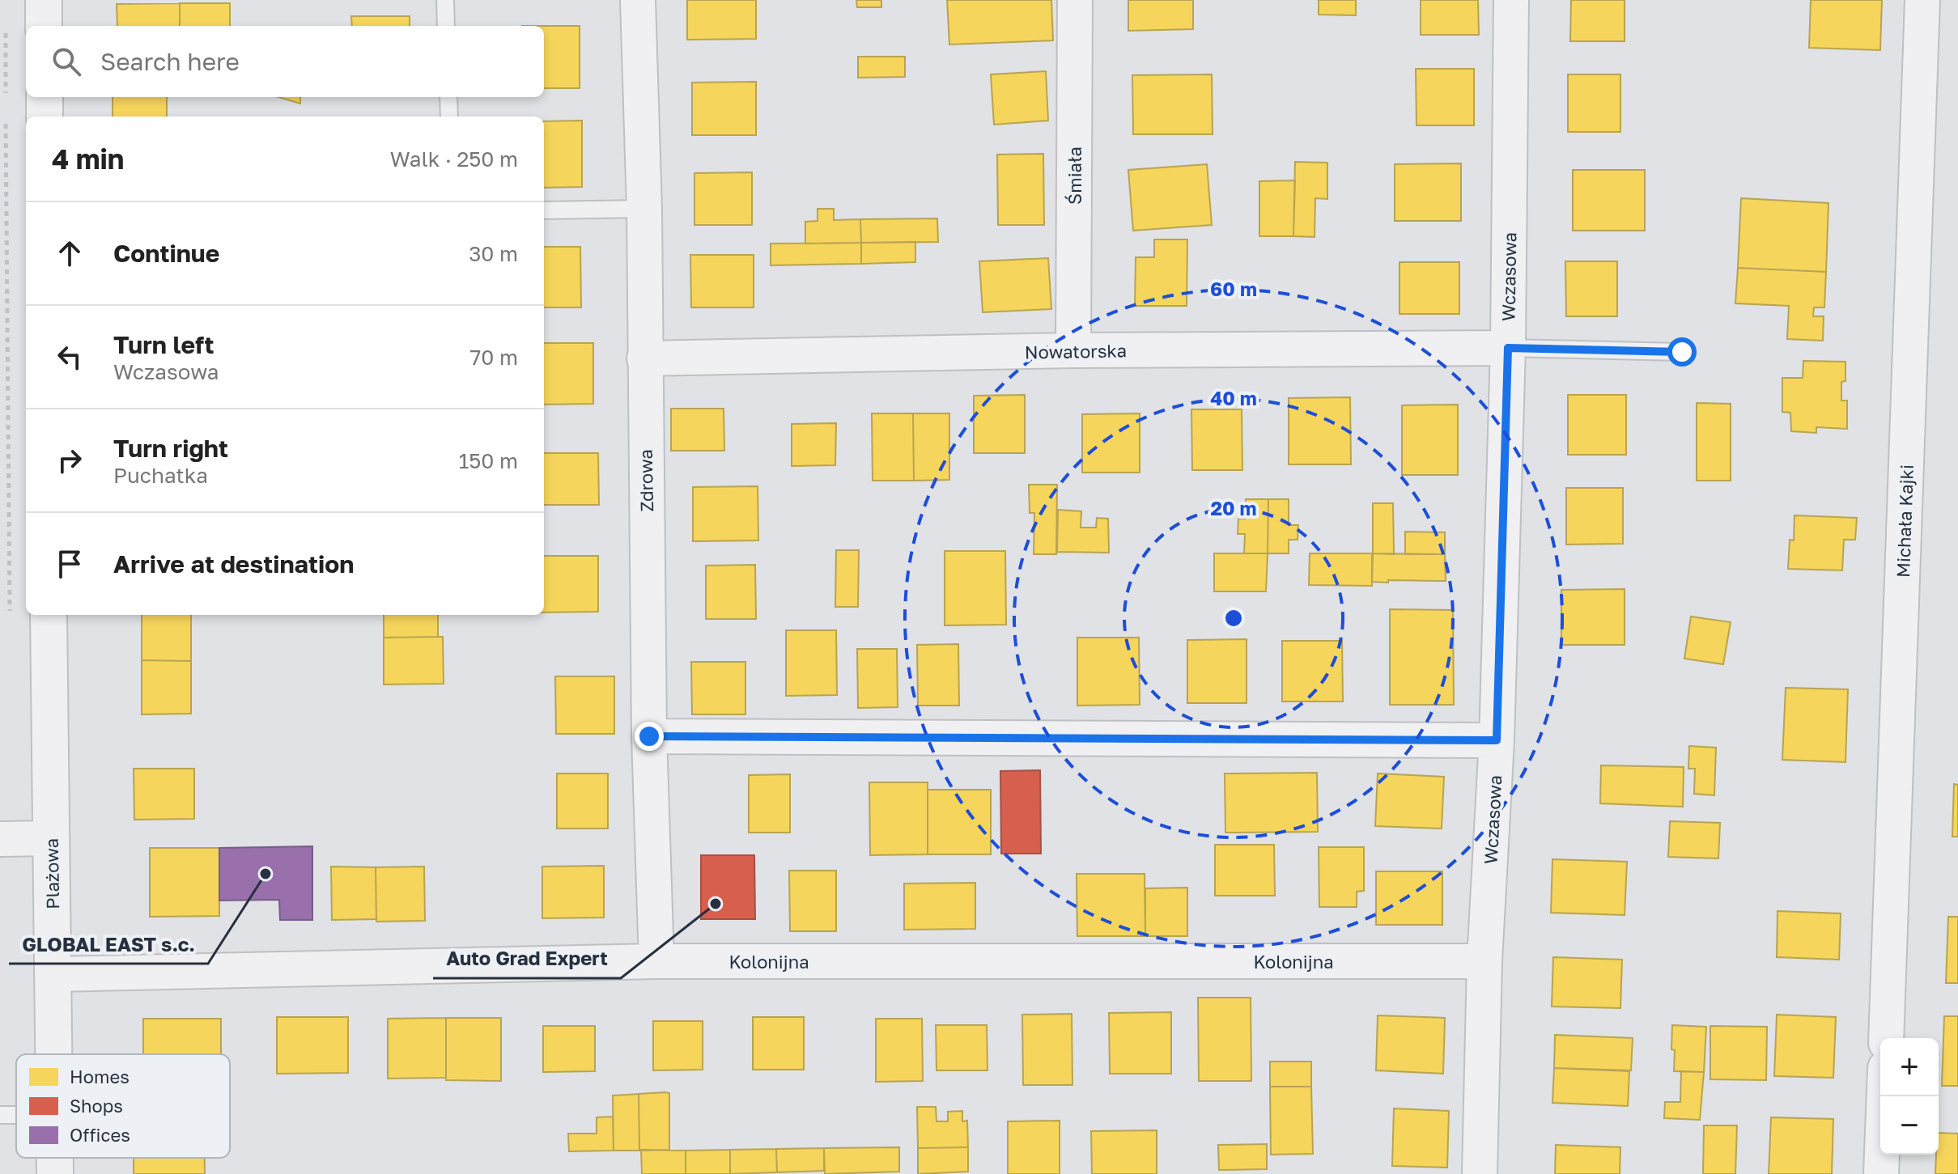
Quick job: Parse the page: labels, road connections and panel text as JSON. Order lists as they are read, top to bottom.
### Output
{
  "streets": {
    "street": [
      "Śmiała",
      "Wczasowa",
      "Nowatorska",
      "Zdrowa",
      "Michała Kajki",
      "Plażowa",
      "Kolonijna"
    ]
  },
  "crossings": [
    ["Śmiała", "Nowatorska"],
    ["Wczasowa", "Nowatorska"],
    ["Wczasowa", "Kolonijna"],
    ["Nowatorska", "Zdrowa"],
    ["Zdrowa", "Kolonijna"],
    ["Plażowa", "Kolonijna"]
  ],
  "places": ["GLOBAL EAST s.c.", "Auto Grad Expert"],
  "legend": ["Homes", "Shops", "Offices"],
  "page": {
    "search": "Search here",
    "heading": ["4 min", "Walk · 250 m"],
    "list": [
      ["Continue", "30 m"],
      ["Turn left", "Wczasowa", "70 m"],
      ["Turn right", "Puchatka", "150 m"],
      "Arrive at destination"
    ],
    "map_buttons": ["+", "−"]
  },
  "rings": ["60 m", "40 m", "20 m"]
}
